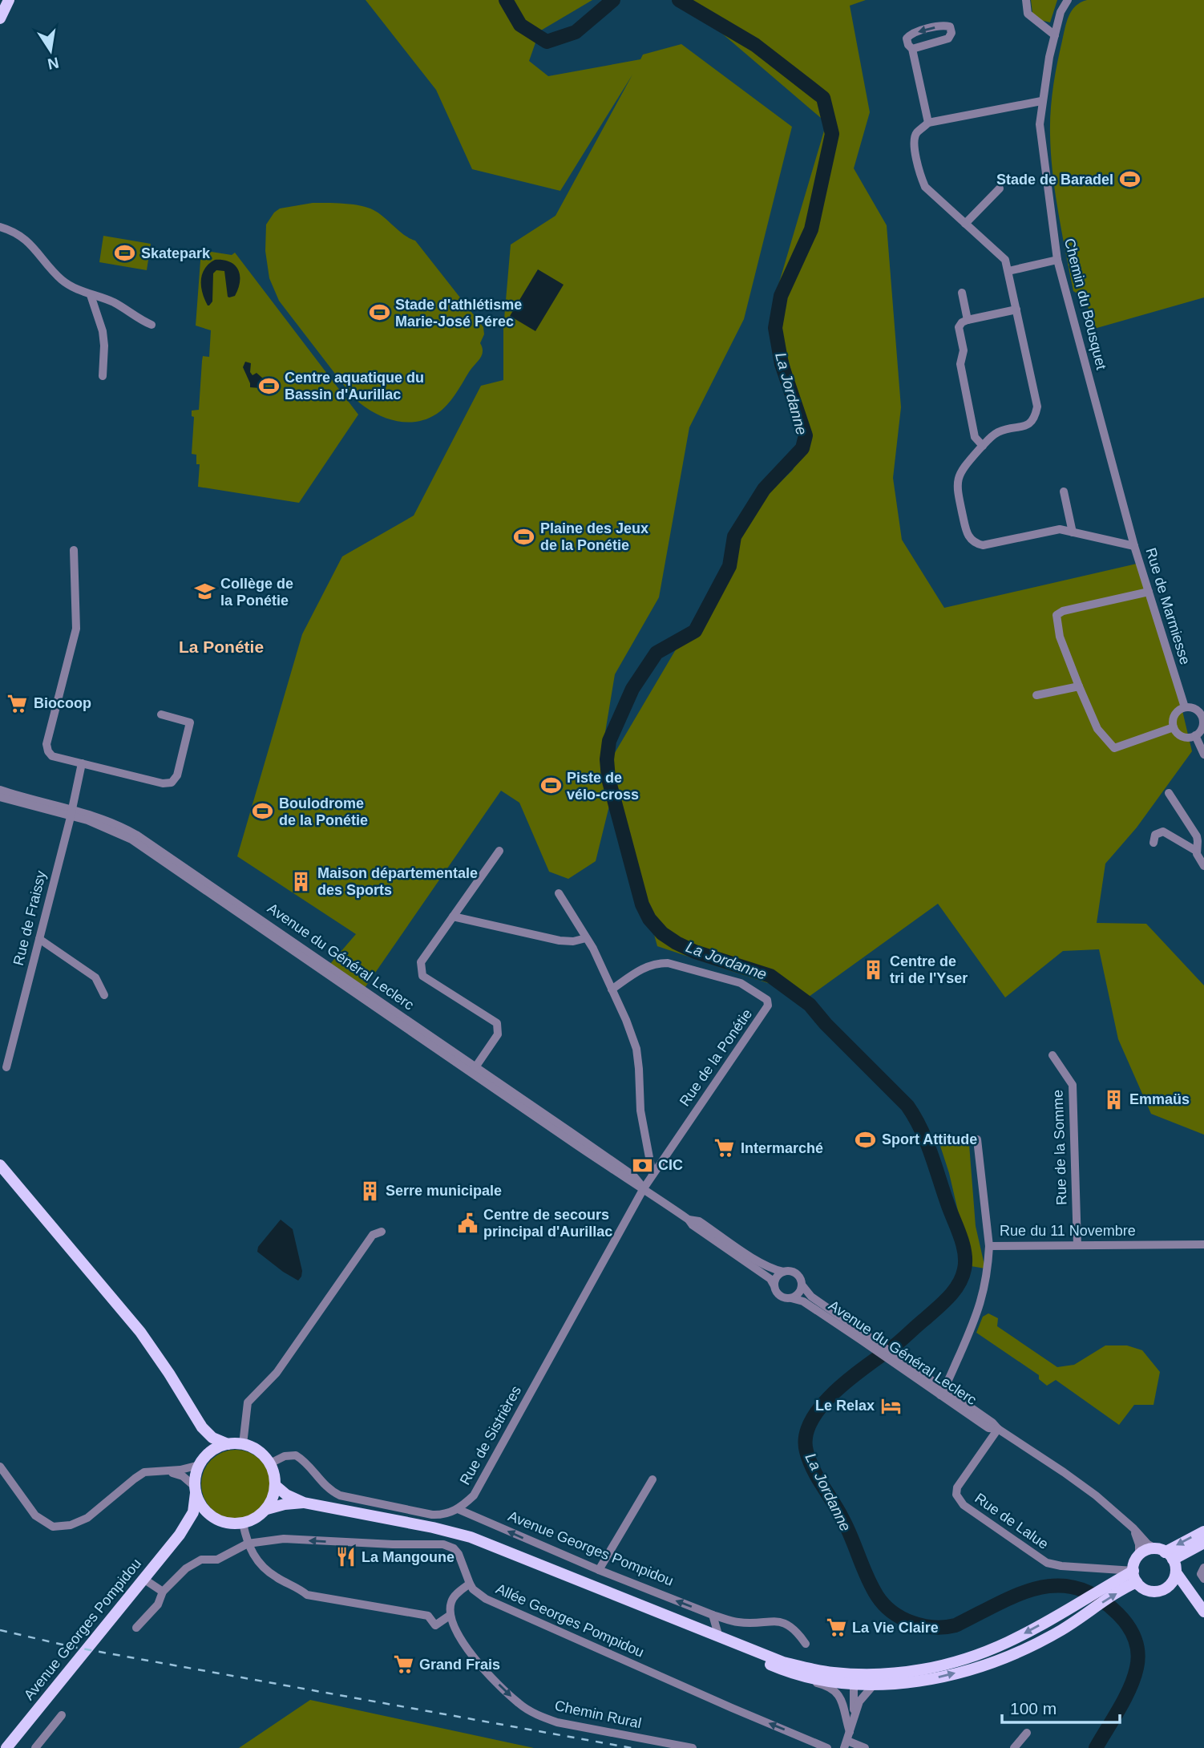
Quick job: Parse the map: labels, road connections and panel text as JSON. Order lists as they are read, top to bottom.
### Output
{
  "streets": {
    "main road": ["Avenue Georges Pompidou"],
    "street": [
      "Chemin du Bousquet",
      "Rue de Marmiesse",
      "Rue de Fraissy",
      "Avenue du Général Leclerc",
      "Rue de la Ponétie",
      "Rue de la Somme",
      "Rue du 11 Novembre",
      "Rue de Sistrières",
      "Rue de Lalue",
      "Allée Georges Pompidou",
      "Chemin Rural"
    ]
  },
  "crossings": [
    ["Chemin du Bousquet", "Rue de Marmiesse"],
    ["Rue de Fraissy", "Avenue du Général Leclerc"],
    ["Avenue du Général Leclerc", "Rue de la Ponétie"],
    ["Avenue du Général Leclerc", "Rue du 11 Novembre"],
    ["Avenue du Général Leclerc", "Rue de Sistrières"],
    ["Avenue du Général Leclerc", "Rue de Lalue"],
    ["Rue de la Ponétie", "Rue de Sistrières"],
    ["Rue de la Somme", "Rue du 11 Novembre"],
    ["Rue de Sistrières", "Avenue Georges Pompidou"]
  ],
  "one_way": ["Avenue Georges Pompidou", "Chemin Rural"],
  "districts": ["La Ponétie"],
  "water": ["La Jordanne"],
  "places": {
    "sports": [
      "Stade de Baradel",
      "Skatepark",
      "Stade d'athlétisme Marie-José Pérec",
      "Centre aquatique du Bassin d'Aurillac",
      "Plaine des Jeux de la Ponétie",
      "Piste de vélo-cross",
      "Boulodrome de la Ponétie",
      "Sport Attitude"
    ],
    "school or university": ["Collège de la Ponétie"],
    "supermarket": [
      "Biocoop",
      "Intermarché",
      "La Vie Claire",
      "Grand Frais"
    ],
    "building": [
      "Maison départementale des Sports",
      "Centre de tri de l'Yser",
      "Emmaüs",
      "Serre municipale"
    ],
    "bank": ["CIC"],
    "public building": ["Centre de secours principal d'Aurillac"],
    "hotel": ["Le Relax"],
    "restaurant": ["La Mangoune"]
  },
  "scale_bar": "100 m",
  "north": "bottom"
}
